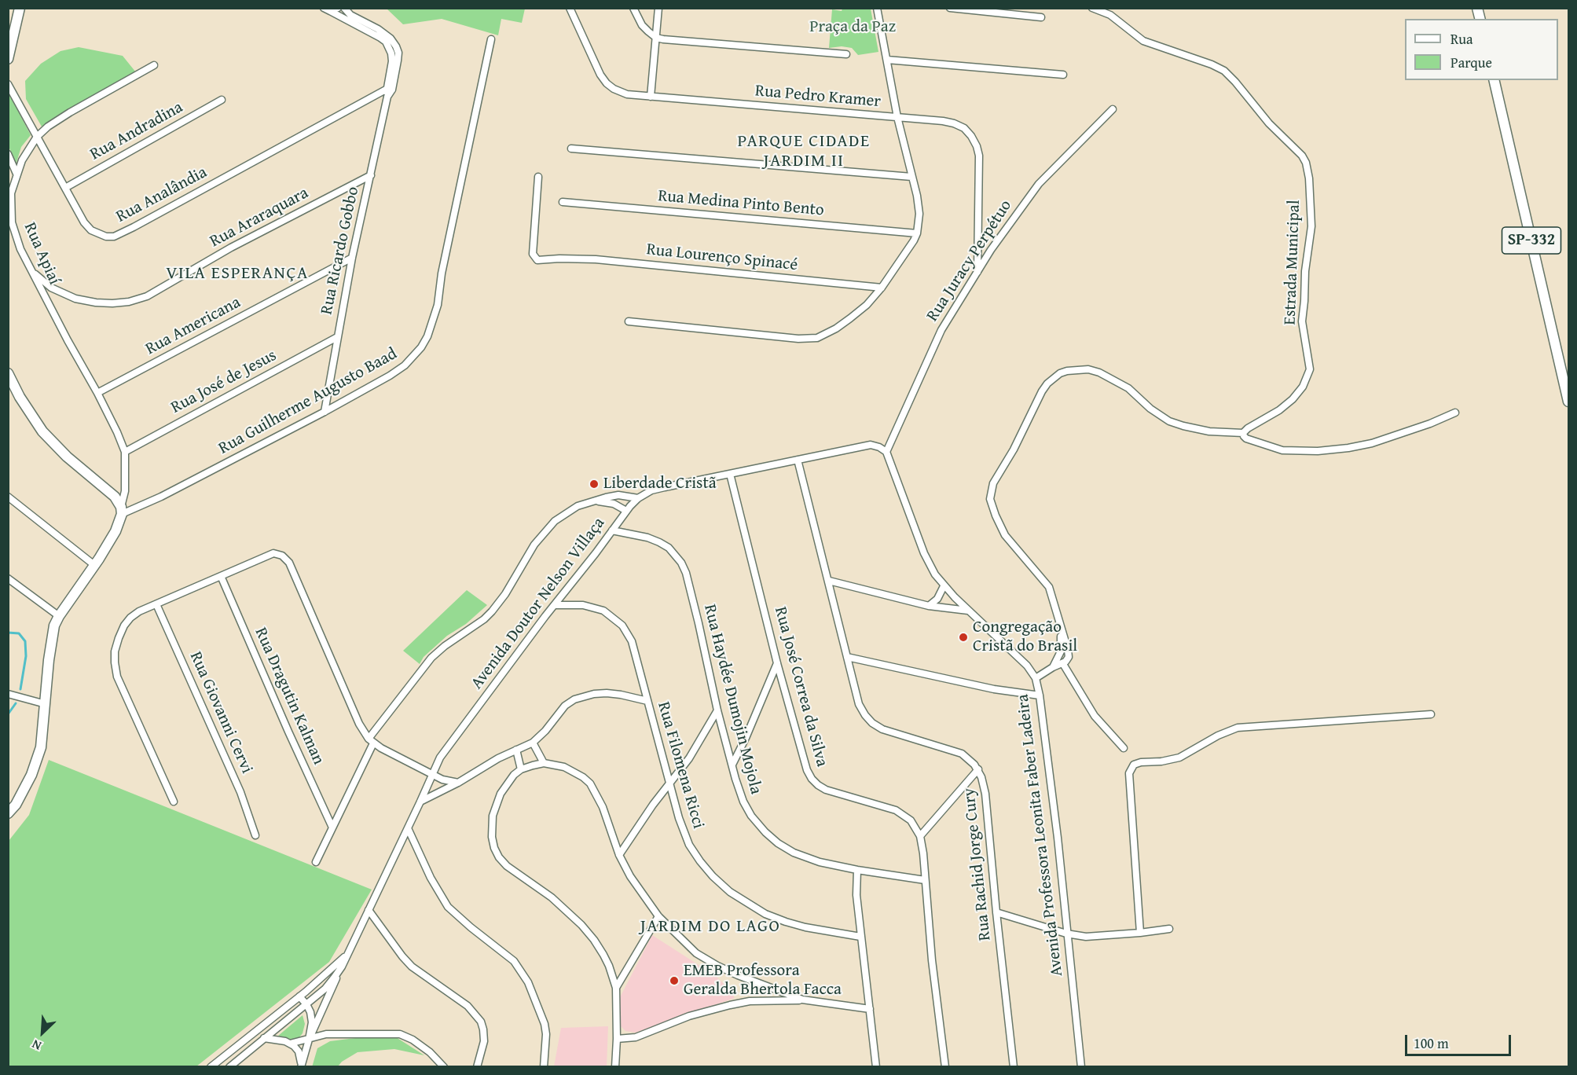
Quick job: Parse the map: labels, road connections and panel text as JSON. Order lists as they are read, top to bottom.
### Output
{
  "streets": {
    "street": [
      "Rua Pedro Kramer",
      "Rua Andradina",
      "Rua Analândia",
      "Rua Medina Pinto Bento",
      "Rua Araraquara",
      "SP-332",
      "Rua Ricardo Gobbo",
      "Rua Apiaí",
      "Rua Lourenço Spinacé",
      "Rua Juracy Perpétuo",
      "Estrada Municipal",
      "Rua Americana",
      "Rua José de Jesus",
      "Rua Guilherme Augusto Baad",
      "Avenida Doutor Nelson Villaça",
      "Rua José Correa da Silva",
      "Rua Dragutin Kalman",
      "Rua Haydée Dumojin Mojola",
      "Rua Giovanni Cervi",
      "Rua Filomena Ricci",
      "Avenida Professora Leonita Faber Ladeira",
      "Rua Rachid Jorge Cury"
    ]
  },
  "crossings": [
    ["Rua Pedro Kramer", "Rua Juracy Perpétuo"],
    ["Rua Andradina", "Rua Analândia"],
    ["Rua Analândia", "Rua Ricardo Gobbo"],
    ["Rua Analândia", "Rua Apiaí"],
    ["Rua Araraquara", "Rua Ricardo Gobbo"],
    ["Rua Araraquara", "Rua Apiaí"],
    ["Rua Ricardo Gobbo", "Rua Americana"],
    ["Rua Ricardo Gobbo", "Rua José de Jesus"],
    ["Rua Ricardo Gobbo", "Rua Guilherme Augusto Baad"],
    ["Rua Apiaí", "Rua Americana"],
    ["Rua Apiaí", "Rua José de Jesus"],
    ["Rua Apiaí", "Rua Guilherme Augusto Baad"],
    ["Rua Juracy Perpétuo", "Avenida Doutor Nelson Villaça"],
    ["Rua Juracy Perpétuo", "Avenida Professora Leonita Faber Ladeira"],
    ["Avenida Doutor Nelson Villaça", "Rua José Correa da Silva"],
    ["Avenida Doutor Nelson Villaça", "Rua Haydée Dumojin Mojola"],
    ["Avenida Doutor Nelson Villaça", "Rua Filomena Ricci"],
    ["Avenida Doutor Nelson Villaça", "Avenida Professora Leonita Faber Ladeira"],
    ["Avenida Doutor Nelson Villaça", "Rua Rachid Jorge Cury"],
    ["Rua José Correa da Silva", "Rua Haydée Dumojin Mojola"]
  ],
  "districts": ["PARQUE CIDADE JARDIM II", "VILA ESPERANÇA", "JARDIM DO LAGO"],
  "parks": ["Praça da Paz"],
  "places": ["Liberdade Cristã", "Congregação Cristã do Brasil", "EMEB Professora Geralda Bhertola Facca"],
  "legend": ["Rua", "Parque"],
  "scale_bar": "100 m",
  "north": "bottom left"
}
